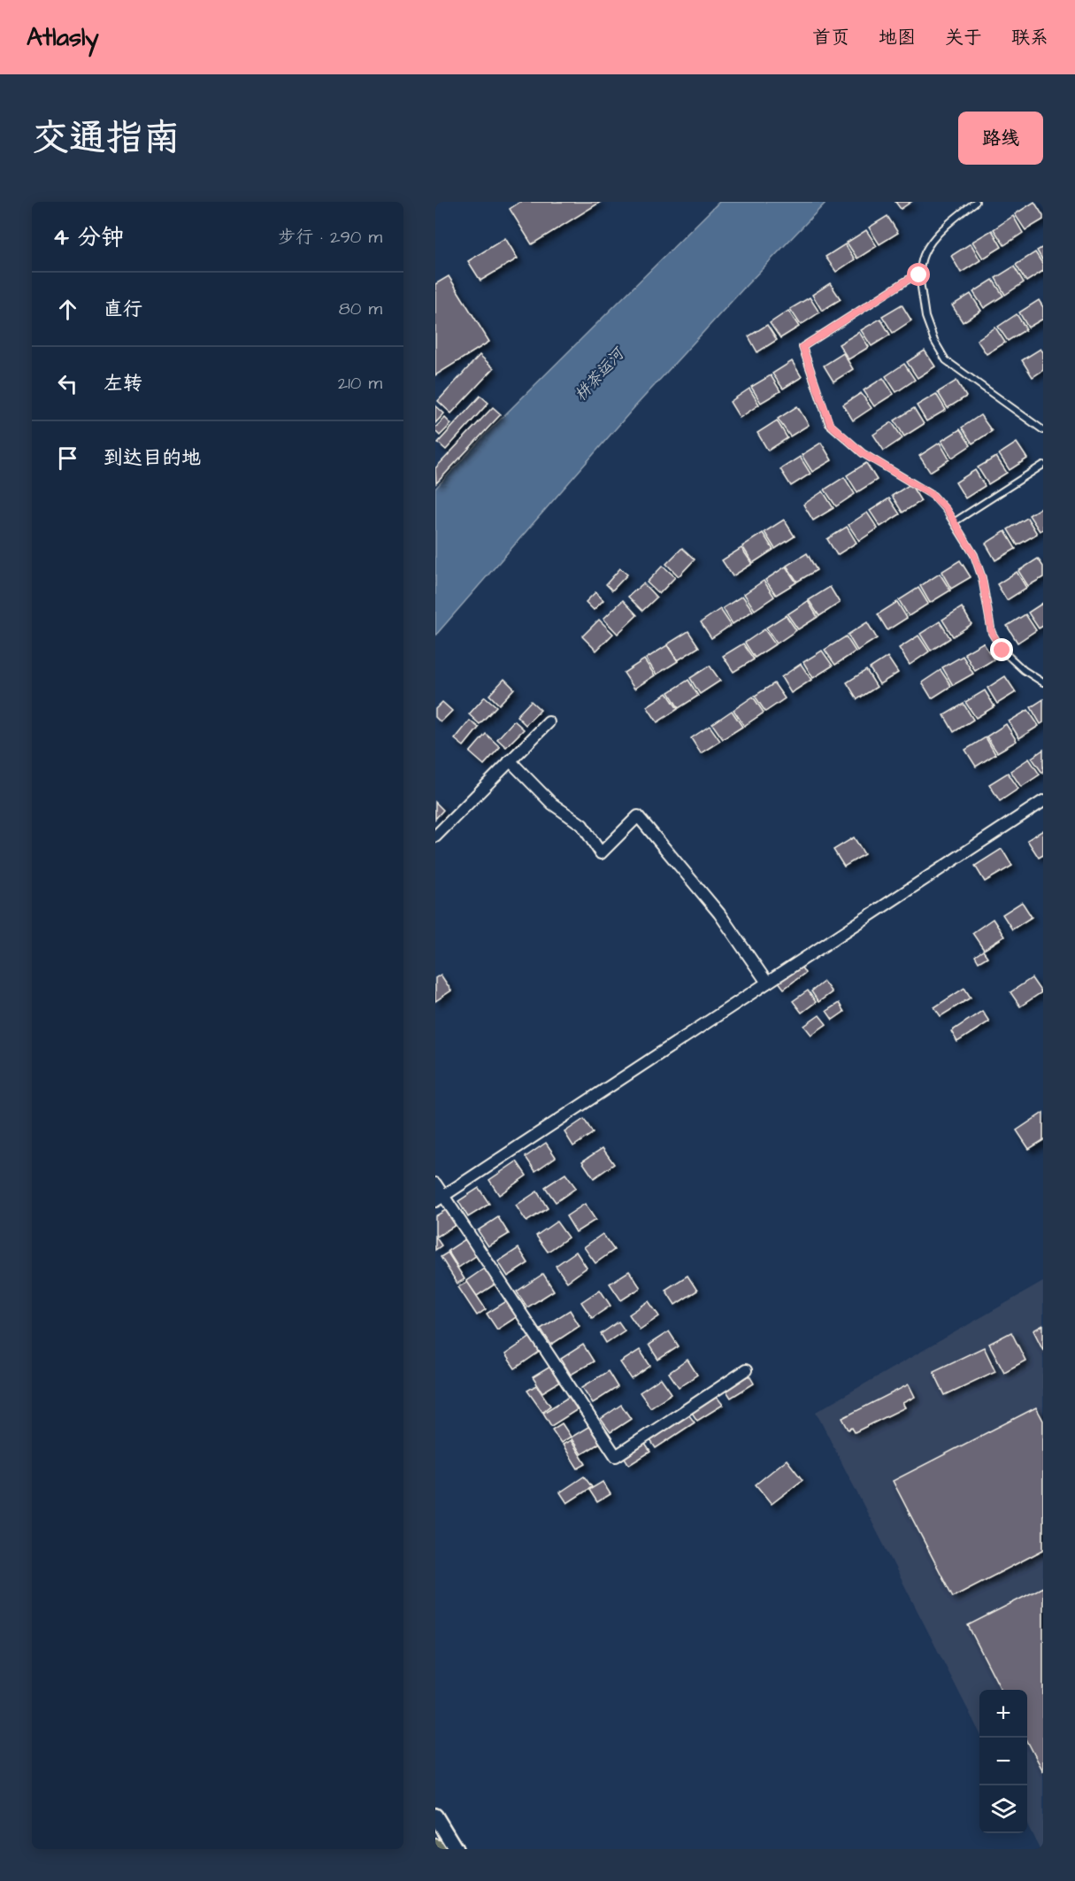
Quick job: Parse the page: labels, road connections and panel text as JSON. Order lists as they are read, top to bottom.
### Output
{
  "water": ["栟茶运河"],
  "page": {
    "header": "Atlasly",
    "nav": [
      "首页",
      "地图",
      "关于",
      "联系"
    ],
    "title": "交通指南",
    "buttons": "路线",
    "heading": ["4 分钟", "步行 · 290 m"],
    "list": [
      ["直行", "80 m"],
      ["左转", "210 m"],
      "到达目的地"
    ],
    "map_buttons": ["+", "−"]
  }
}
